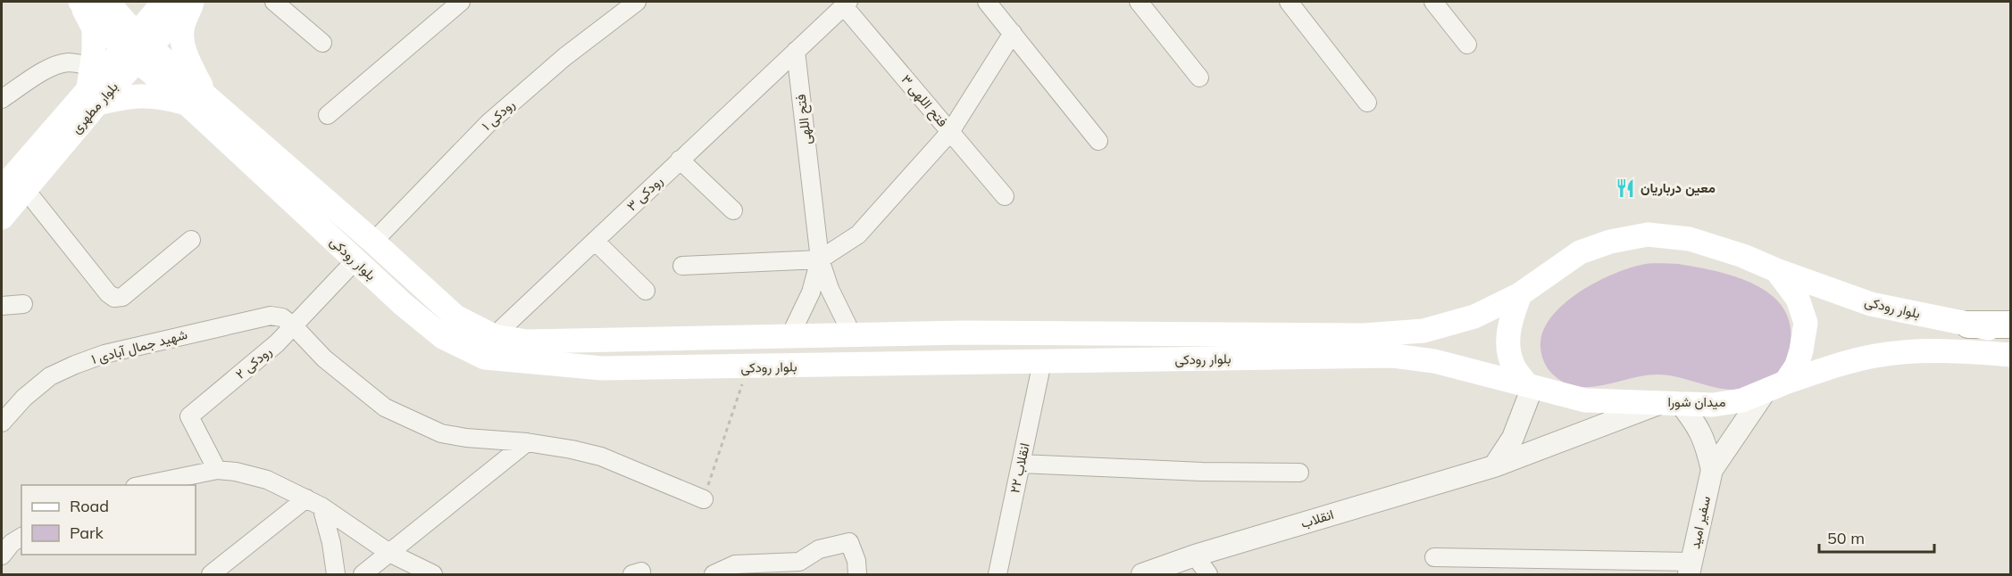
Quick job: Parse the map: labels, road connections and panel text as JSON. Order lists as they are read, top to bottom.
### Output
{
  "streets": {
    "main road": ["بلوار مطهری", "بلوار رودکی", "میدان شورا"],
    "street": [
      "فتح اللهی ۳",
      "رودکی ۱",
      "فتح اللهی",
      "رودکی ۳",
      "شهید جمال آبادی ۱",
      "رودکی ۲",
      "انقلاب ۲۲",
      "انقلاب",
      "سفیر امید"
    ]
  },
  "crossings": [
    ["بلوار مطهری", "بلوار رودکی"],
    ["رودکی ۱", "بلوار رودکی"],
    ["فتح اللهی", "رودکی ۳"],
    ["رودکی ۳", "بلوار رودکی"],
    ["بلوار رودکی", "رودکی ۲"],
    ["بلوار رودکی", "میدان شورا"],
    ["بلوار رودکی", "انقلاب ۲۲"],
    ["شهید جمال آبادی ۱", "رودکی ۲"],
    ["میدان شورا", "انقلاب"],
    ["میدان شورا", "سفیر امید"],
    ["انقلاب", "سفیر امید"]
  ],
  "places": {
    "restaurant": ["معین درباریان"]
  },
  "legend": ["Road", "Park"],
  "scale_bar": "50 m"
}
